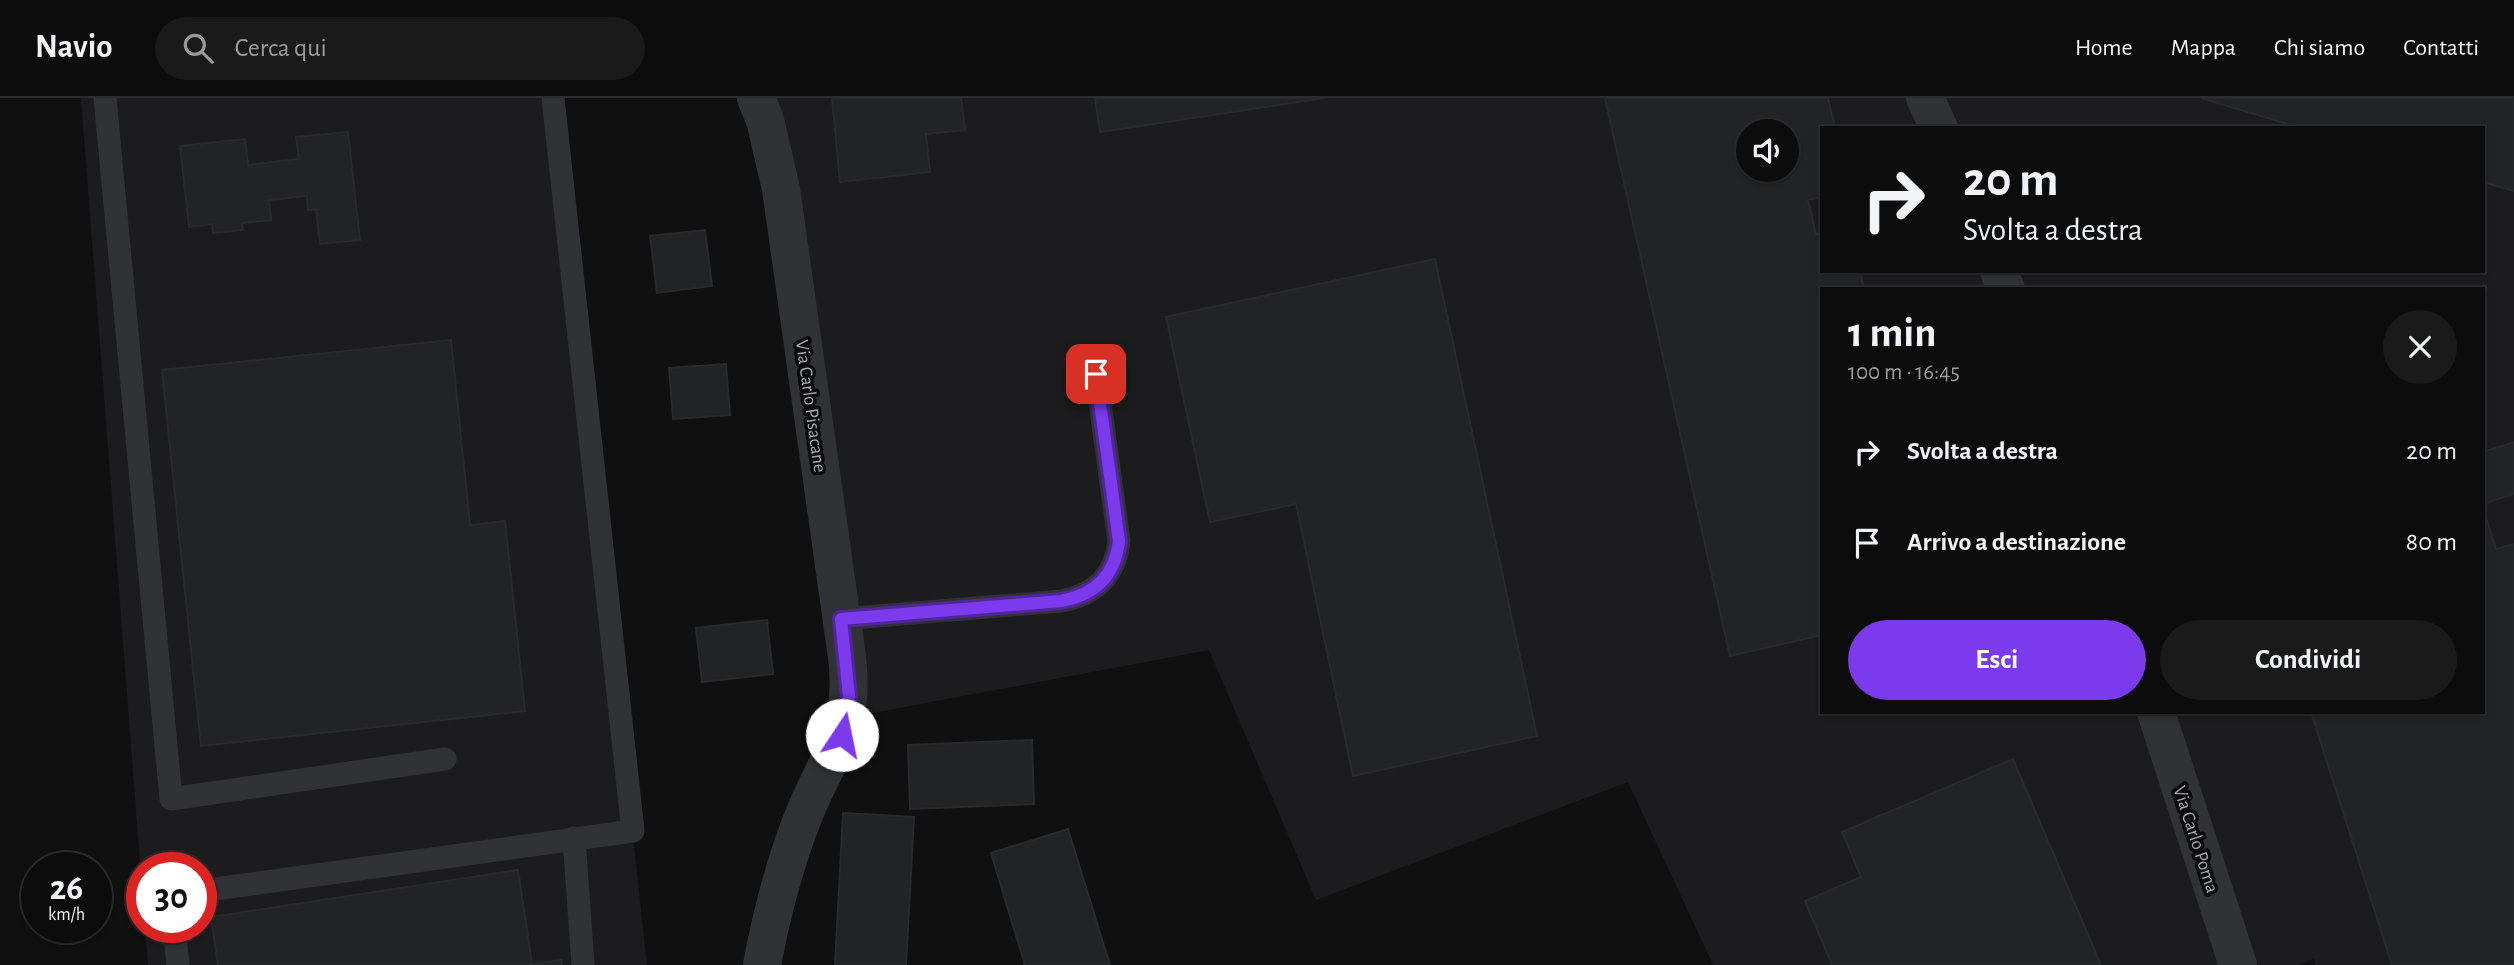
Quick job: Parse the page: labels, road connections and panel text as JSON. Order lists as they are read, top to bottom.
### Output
{
  "streets": {
    "street": ["Via Carlo Pisacane", "Via Carlo Poma"]
  },
  "page": {
    "header": "Navio",
    "search": "Cerca qui",
    "nav": [
      "Home",
      "Mappa",
      "Chi siamo",
      "Contatti"
    ],
    "turn": ["20 m", "Svolta a destra"],
    "heading": ["1 min", "100 m · 16:45"],
    "list": [
      {
        "name": "Svolta a destra",
        "value": "20 m"
      },
      {
        "name": "Arrivo a destinazione",
        "value": "80 m"
      }
    ],
    "buttons": ["Esci", "Condividi"],
    "speed": "26 km/h",
    "limit": "30"
  }
}
